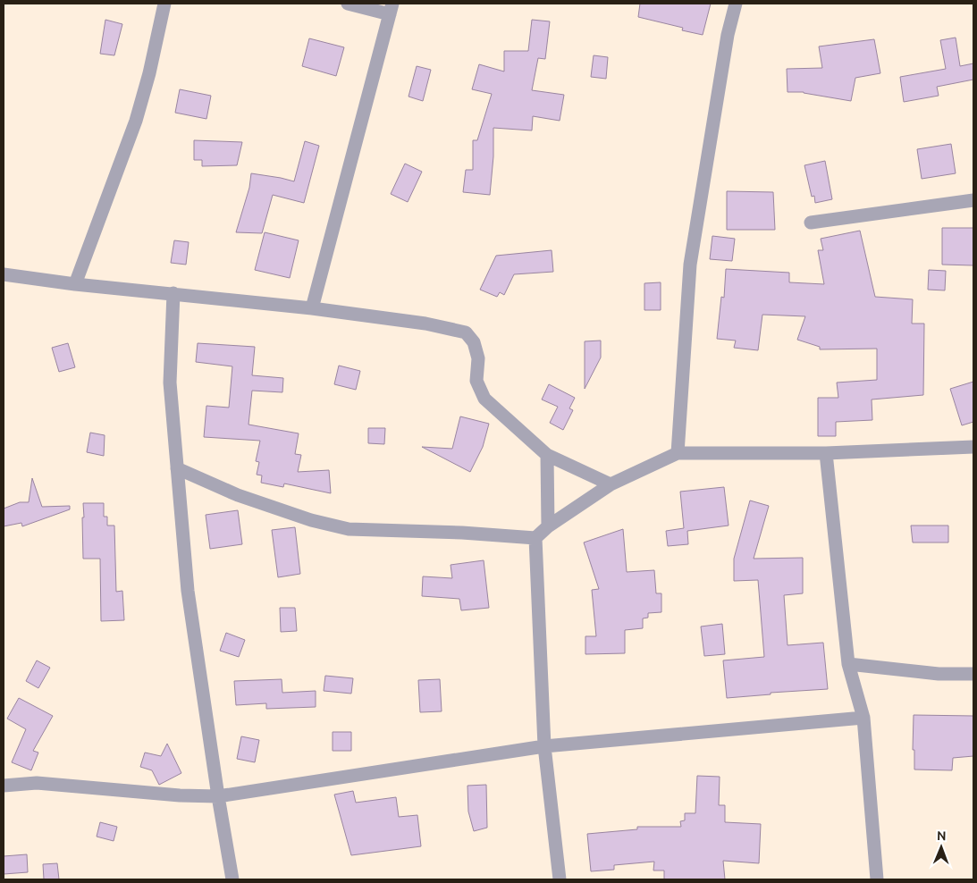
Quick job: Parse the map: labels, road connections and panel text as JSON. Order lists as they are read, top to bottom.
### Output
{
  "north": "top"
}
